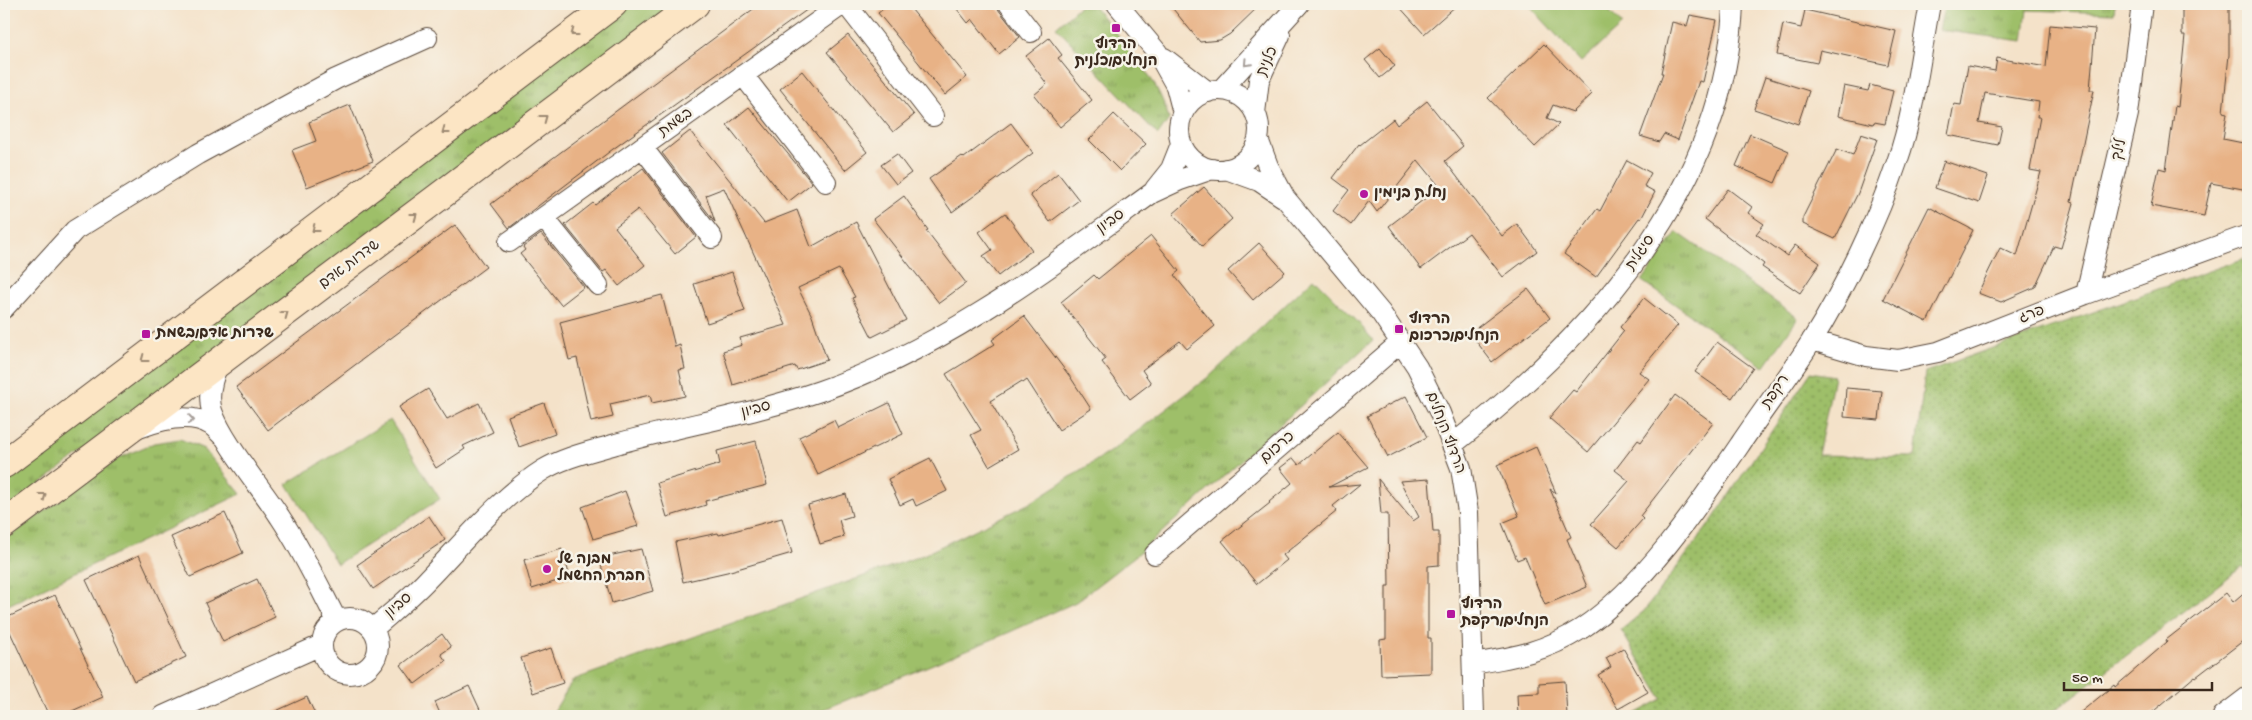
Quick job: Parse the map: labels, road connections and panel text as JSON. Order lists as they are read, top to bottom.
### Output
{
  "streets": {
    "street": [
      "כלנית",
      "בשמת",
      "לילך",
      "סביון",
      "סיגלית",
      "שדרות אדם",
      "פרג",
      "רקפת",
      "הרדוף הנחלים",
      "כרכום"
    ]
  },
  "crossings": [
    ["כלנית", "סביון"],
    ["כלנית", "הרדוף הנחלים"],
    ["לילך", "פרג"],
    ["סביון", "הרדוף הנחלים"],
    ["סיגלית", "הרדוף הנחלים"],
    ["פרג", "רקפת"],
    ["רקפת", "הרדוף הנחלים"],
    ["הרדוף הנחלים", "כרכום"]
  ],
  "places": {
    "transit": [
      "הרדוף הנחלים/כלנית",
      "הרדוף הנחלים/כרכום",
      "שדרות אדם/בשמת",
      "הרדוף הנחלים/רקפת"
    ],
    "other": ["נחלת בנימין", "מבנה של חברת החשמל"]
  },
  "scale_bar": "50 m"
}
